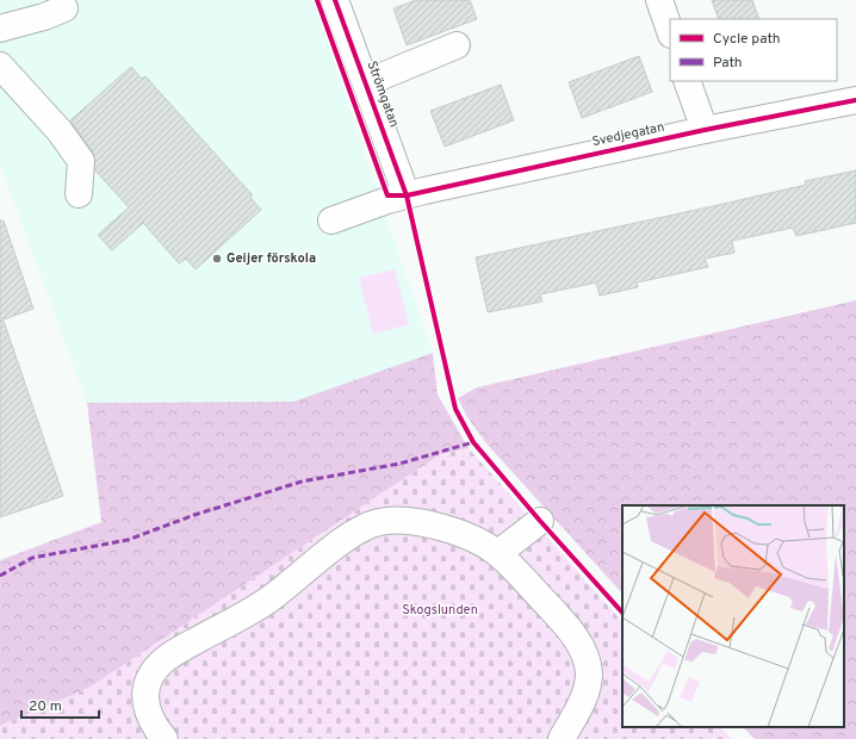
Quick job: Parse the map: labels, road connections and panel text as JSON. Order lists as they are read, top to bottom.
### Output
{
  "streets": {
    "street": ["Strömgatan", "Svedjegatan"]
  },
  "crossings": [
    ["Strömgatan", "Svedjegatan"]
  ],
  "parks": ["Skogslunden"],
  "places": ["Geijer förskola"],
  "legend": ["Cycle path", "Path"],
  "scale_bar": "20 m"
}
